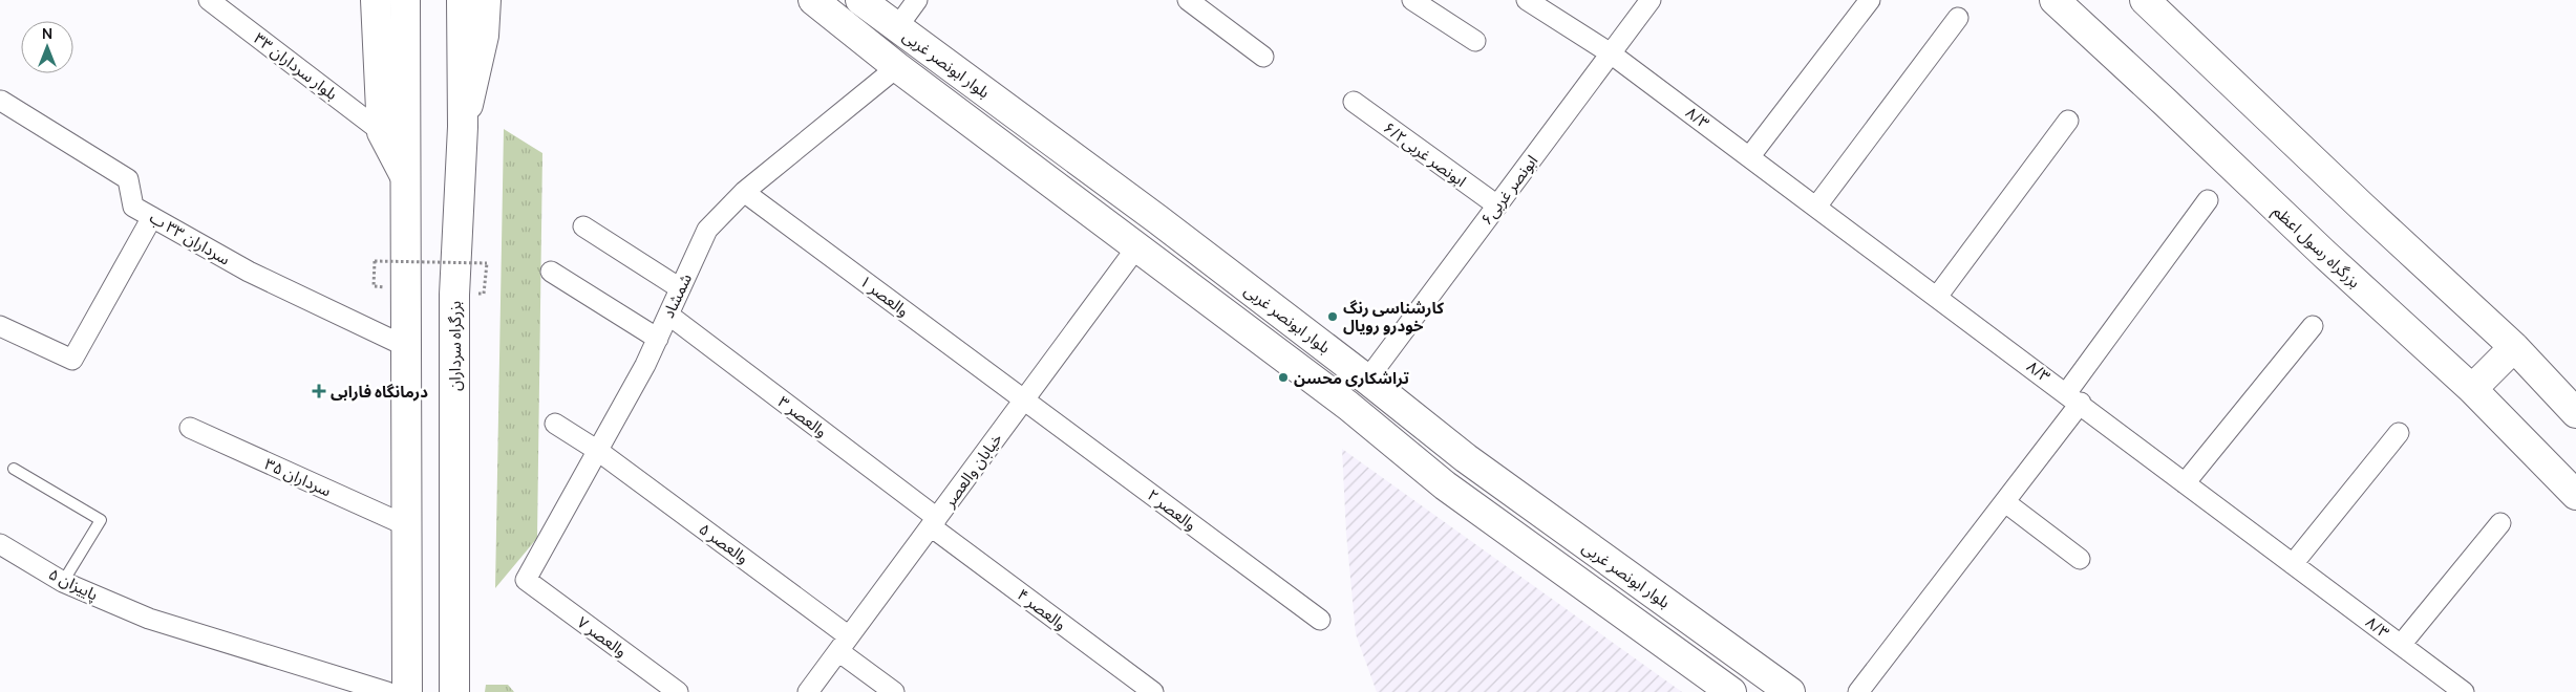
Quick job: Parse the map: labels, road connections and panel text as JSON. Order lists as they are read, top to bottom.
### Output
{
  "streets": {
    "main road": ["بلوار ابونصر غربی", "بزرگراه رسول اعظم", "بزرگراه سرداران"],
    "street": [
      "بلوار سرداران ۳۳",
      "۸/۳",
      "۶/۲ابونصر غربی",
      "۶ابونصر غربی",
      "سرداران ۳۳ ب",
      "شمشاد",
      "والعصر ۱",
      "والعصر ۳",
      "خیابان والعصر",
      "سرداران ۳۵",
      "والعصر ۲",
      "والعصر ۵",
      "پاییزان ۵",
      "والعصر ۴",
      "والعصر ۷"
    ]
  },
  "crossings": [
    ["بلوار ابونصر غربی", "۶ابونصر غربی"],
    ["بلوار ابونصر غربی", "شمشاد"],
    ["بلوار ابونصر غربی", "خیابان والعصر"],
    ["۸/۳", "۶ابونصر غربی"],
    ["۶/۲ابونصر غربی", "۶ابونصر غربی"],
    ["شمشاد", "والعصر ۱"],
    ["شمشاد", "والعصر ۳"],
    ["شمشاد", "والعصر ۵"],
    ["شمشاد", "والعصر ۷"],
    ["والعصر ۱", "خیابان والعصر"],
    ["والعصر ۱", "والعصر ۲"],
    ["والعصر ۳", "خیابان والعصر"],
    ["والعصر ۳", "والعصر ۴"],
    ["خیابان والعصر", "والعصر ۲"],
    ["خیابان والعصر", "والعصر ۵"],
    ["خیابان والعصر", "والعصر ۴"]
  ],
  "places": {
    "other": ["کارشناسی رنگ خودرو رویال", "تراشکاری محسن"],
    "health": ["درمانگاه فارابی"]
  },
  "north": "top"
}
